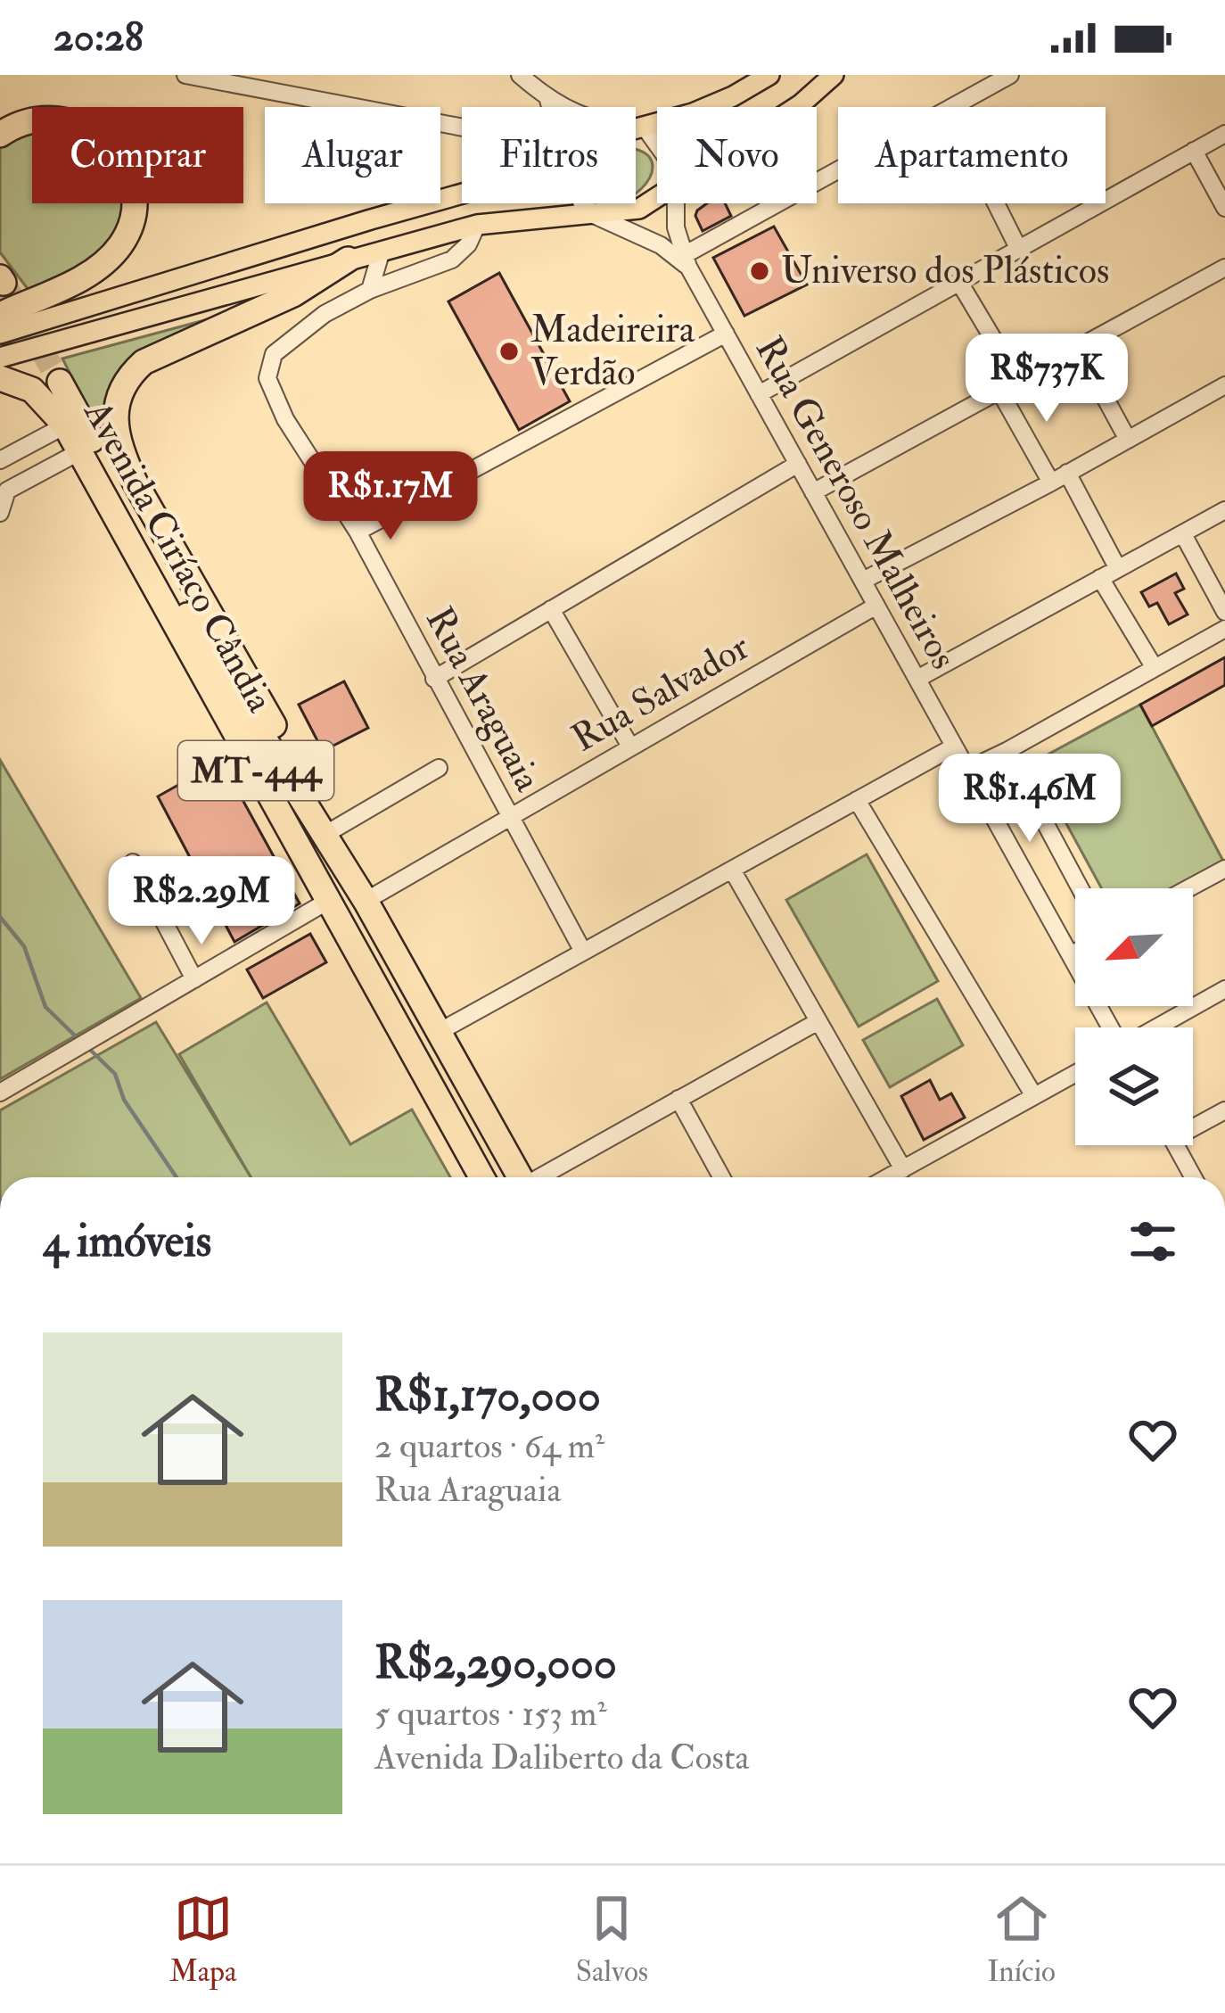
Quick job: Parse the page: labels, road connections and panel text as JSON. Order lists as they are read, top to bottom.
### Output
{
  "streets": {
    "highway": ["Avenida Ciríaco Cândia", "MT-444"],
    "street": ["Rua Generoso Malheiros", "Rua Salvador", "Rua Araguaia"]
  },
  "crossings": [
    ["Rua Generoso Malheiros", "Rua Salvador"],
    ["Rua Salvador", "Rua Araguaia"],
    ["Rua Salvador", "MT-444"]
  ],
  "places": ["Universo dos Plásticos", "Madeireira Verdão"],
  "north": "bottom left",
  "page": {
    "status": "20:28",
    "chip": [
      "Comprar",
      "Alugar",
      "Filtros",
      "Novo",
      "Apartamento"
    ],
    "price": [
      "R$737K",
      "R$1.17M",
      "R$1.46M",
      "R$2.29M"
    ],
    "heading": "4 imóveis",
    "list": [
      {
        "name": "R$1,170,000",
        "note": "2 quartos · 64 m² · Rua Araguaia"
      },
      {
        "name": "R$2,290,000",
        "note": "5 quartos · 153 m² · Avenida Daliberto da Costa"
      }
    ],
    "tabs": ["Mapa", "Salvos", "Início"]
  }
}
